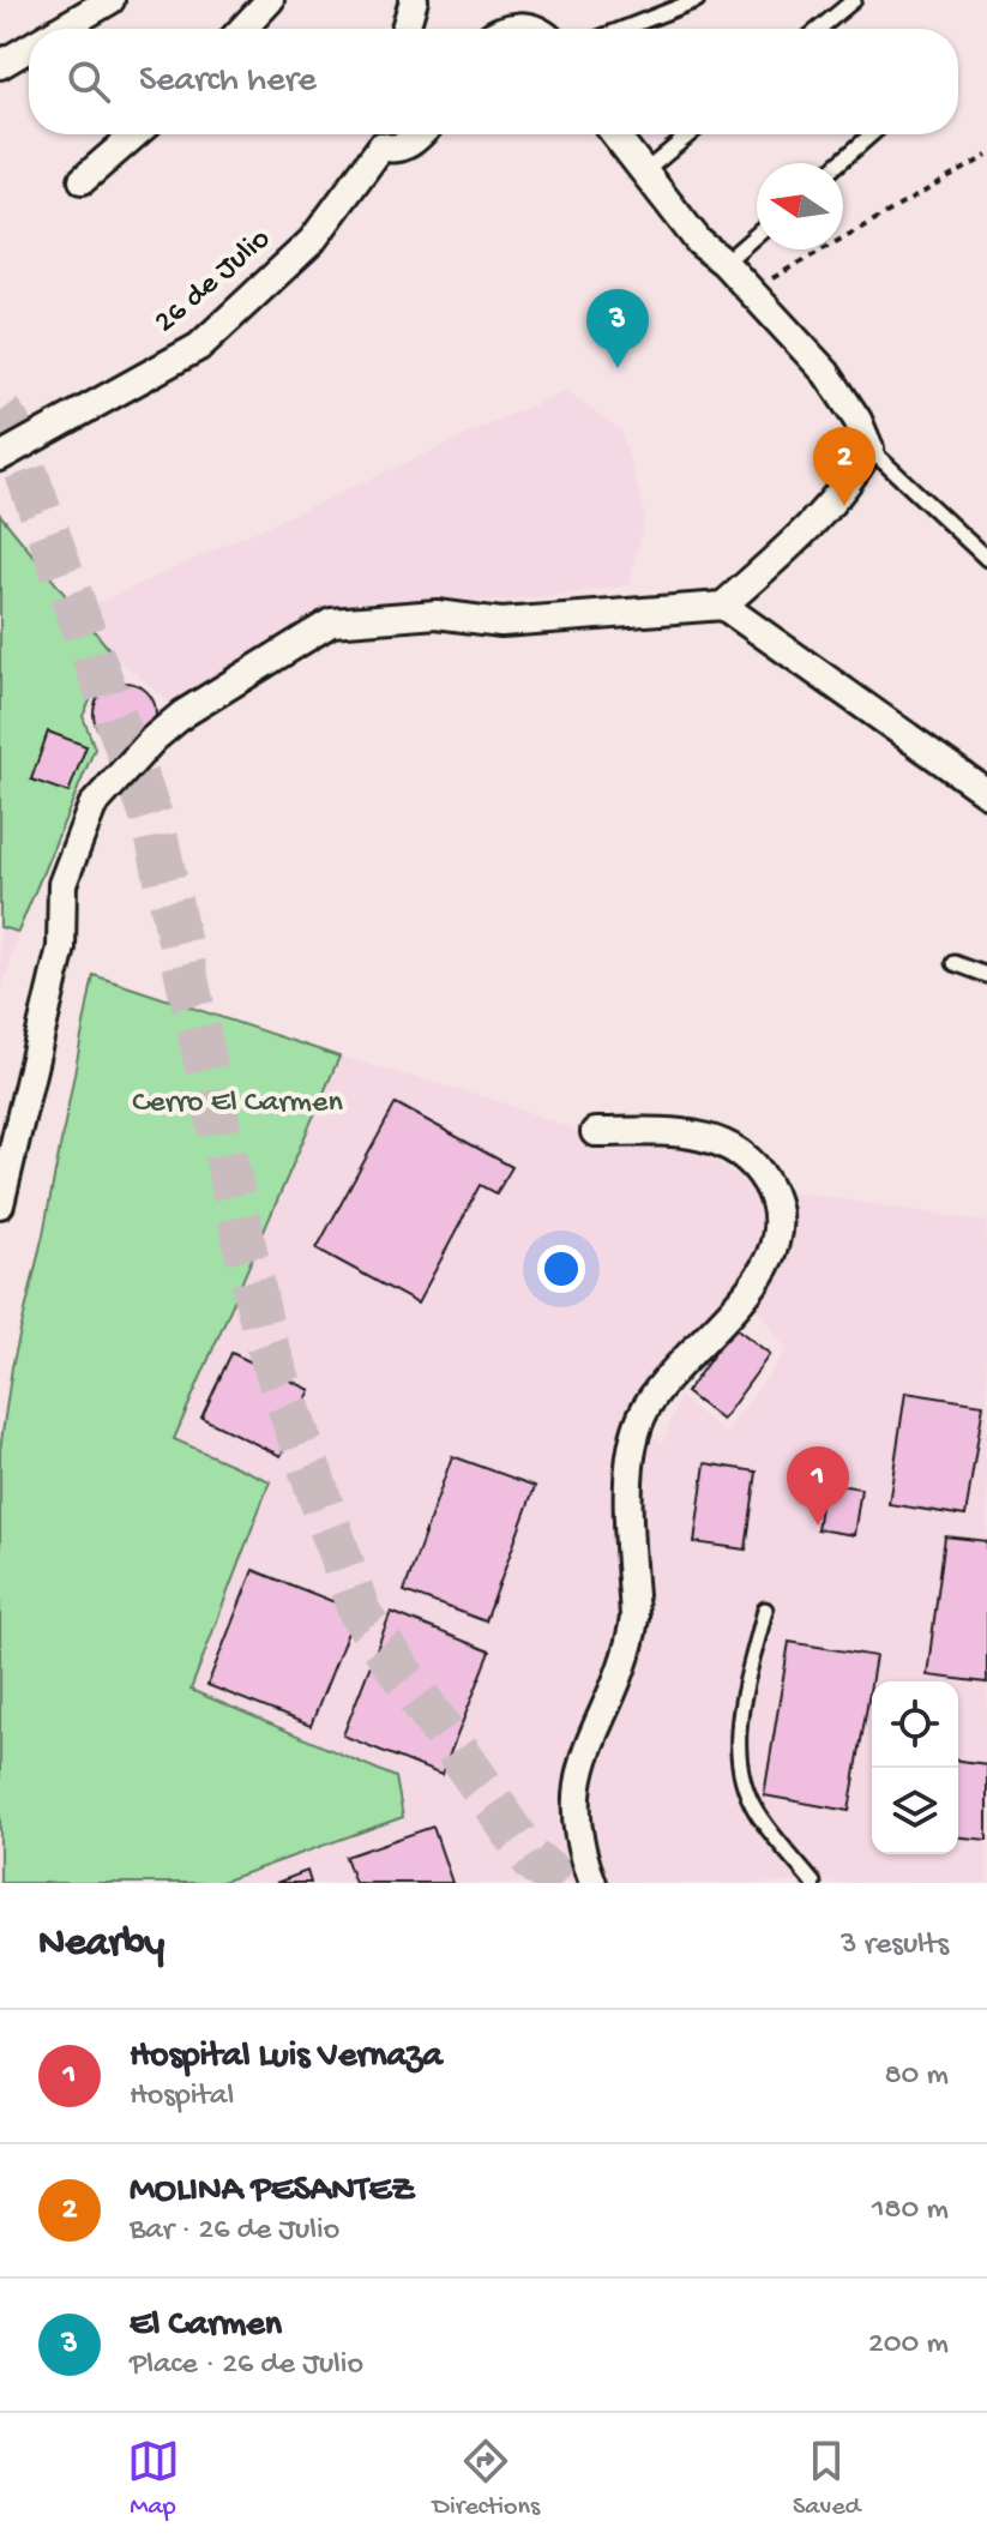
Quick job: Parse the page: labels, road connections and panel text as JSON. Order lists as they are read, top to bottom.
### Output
{
  "streets": {
    "street": ["26 de Julio"]
  },
  "parks": ["Cerro El Carmen"],
  "north": "left",
  "page": {
    "search": "Search here",
    "pins": ["3", "2", "1"],
    "heading": ["Nearby", "3 results"],
    "list": [
      {
        "mark": "1",
        "name": "Hospital Luis Vernaza",
        "note": "Hospital",
        "value": "80 m"
      },
      {
        "mark": "2",
        "name": "MOLINA PESANTEZ",
        "note": "Bar · 26 de Julio",
        "value": "180 m"
      },
      {
        "mark": "3",
        "name": "El Carmen",
        "note": "Place · 26 de Julio",
        "value": "200 m"
      }
    ],
    "nav": ["Map", "Directions", "Saved"]
  }
}
